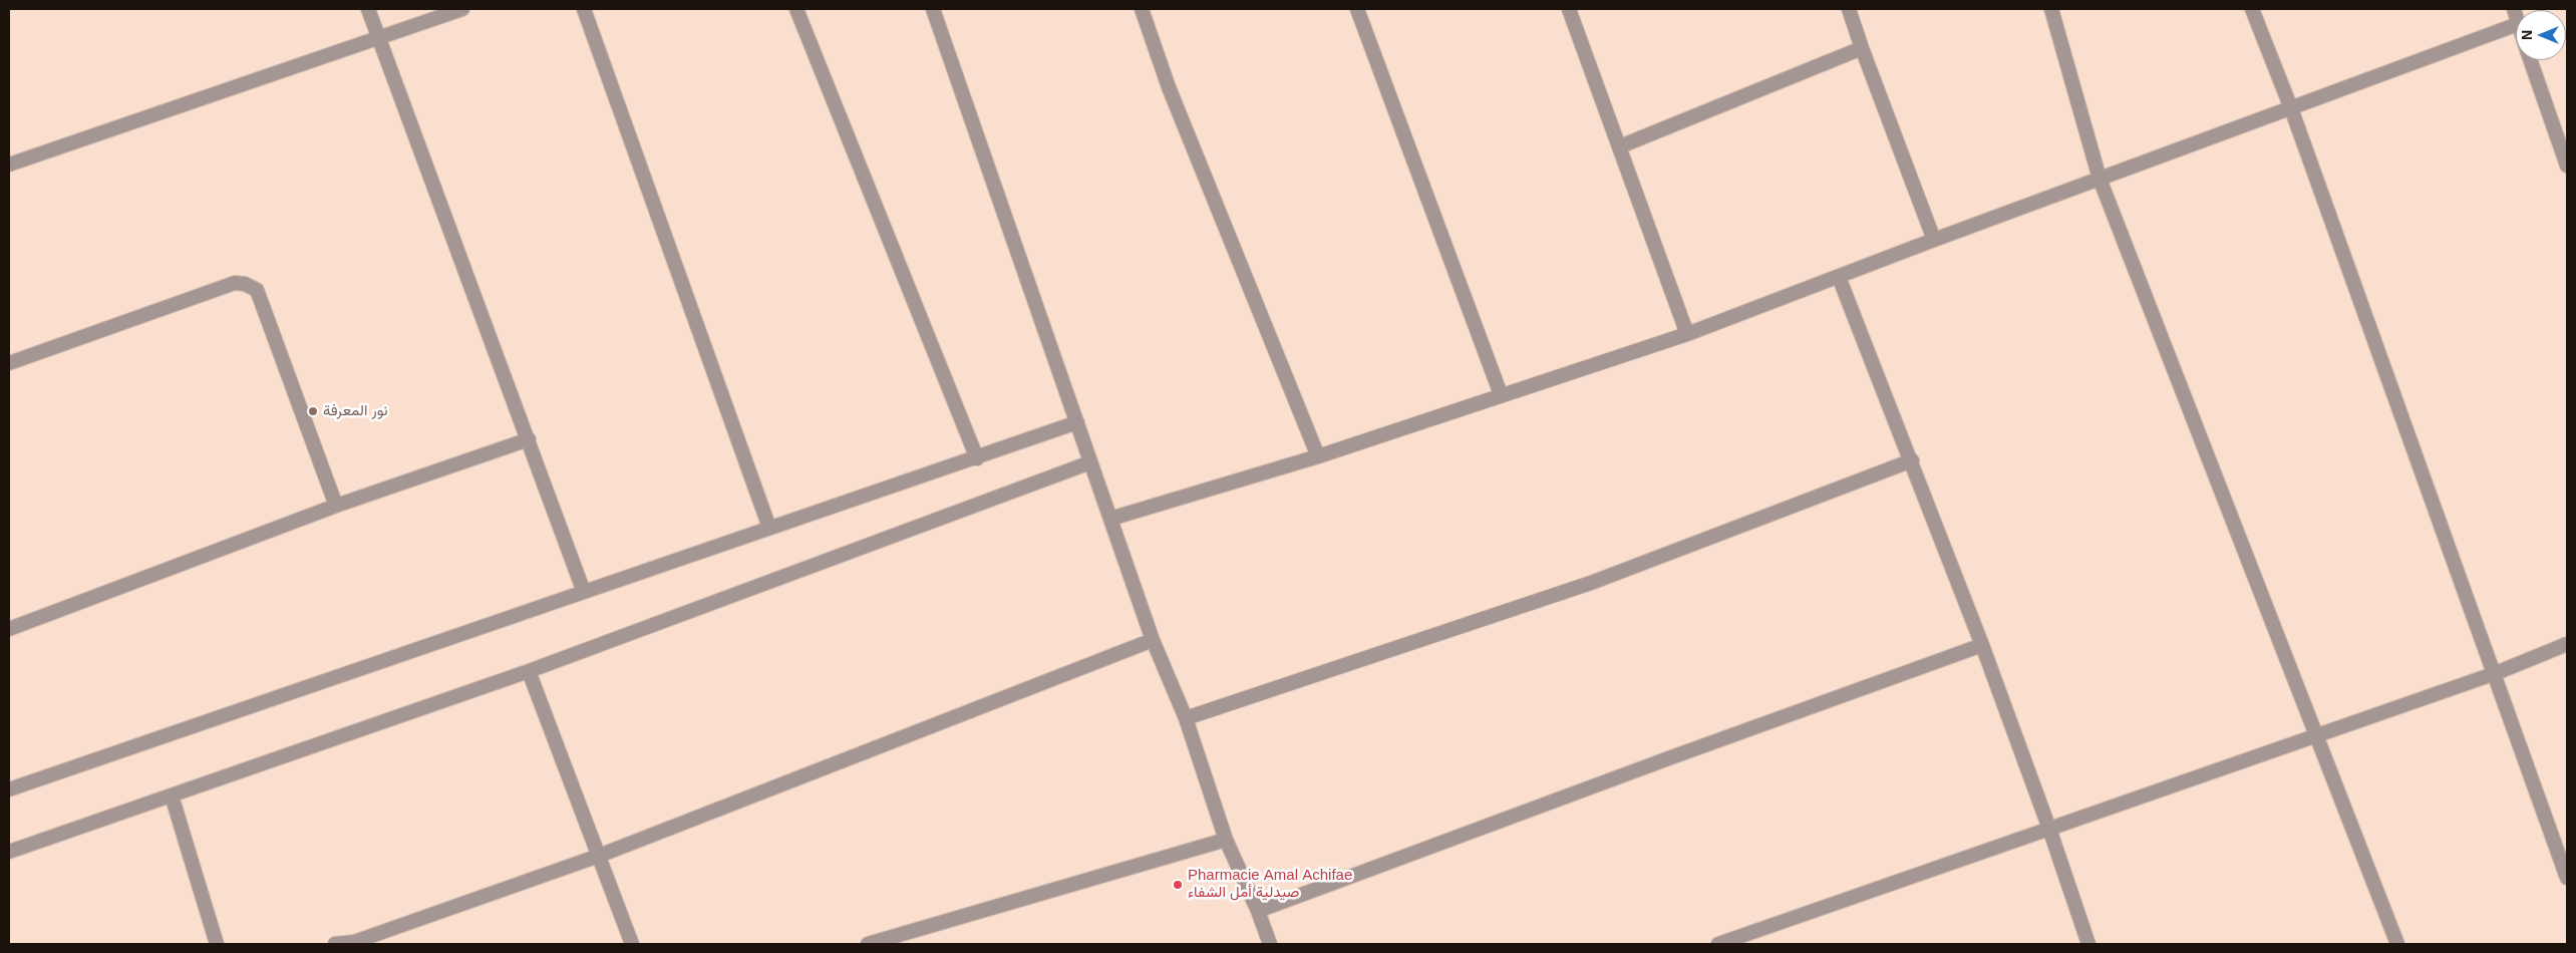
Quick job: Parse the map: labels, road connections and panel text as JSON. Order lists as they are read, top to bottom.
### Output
{
  "places": ["نور المعرفة", "Pharmacie Amal Achifae صيدلية أمل الشفاء"],
  "north": "left"
}
